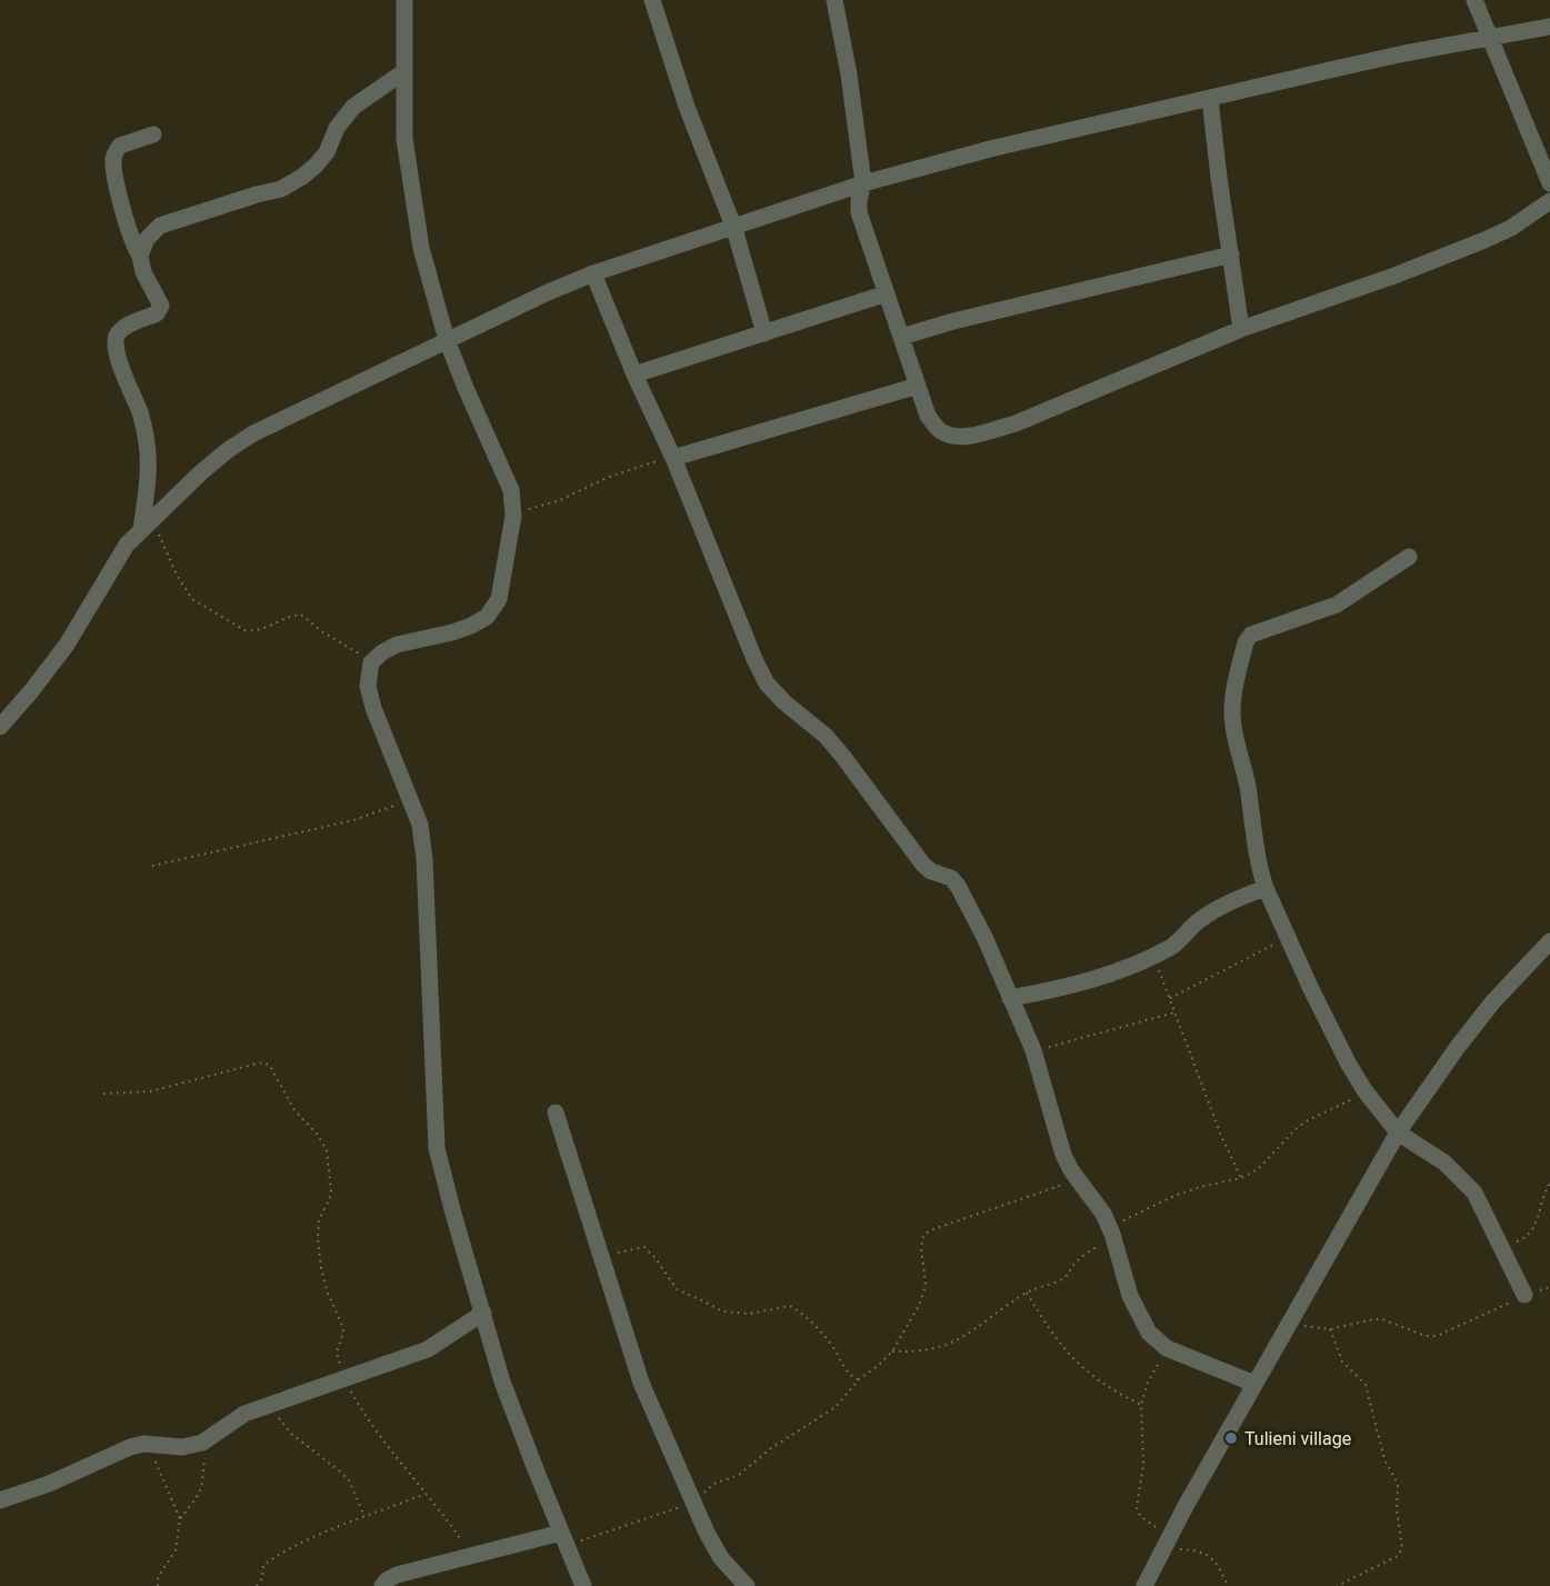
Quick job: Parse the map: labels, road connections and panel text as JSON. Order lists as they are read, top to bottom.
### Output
{
  "places": ["Tulieni village"]
}
